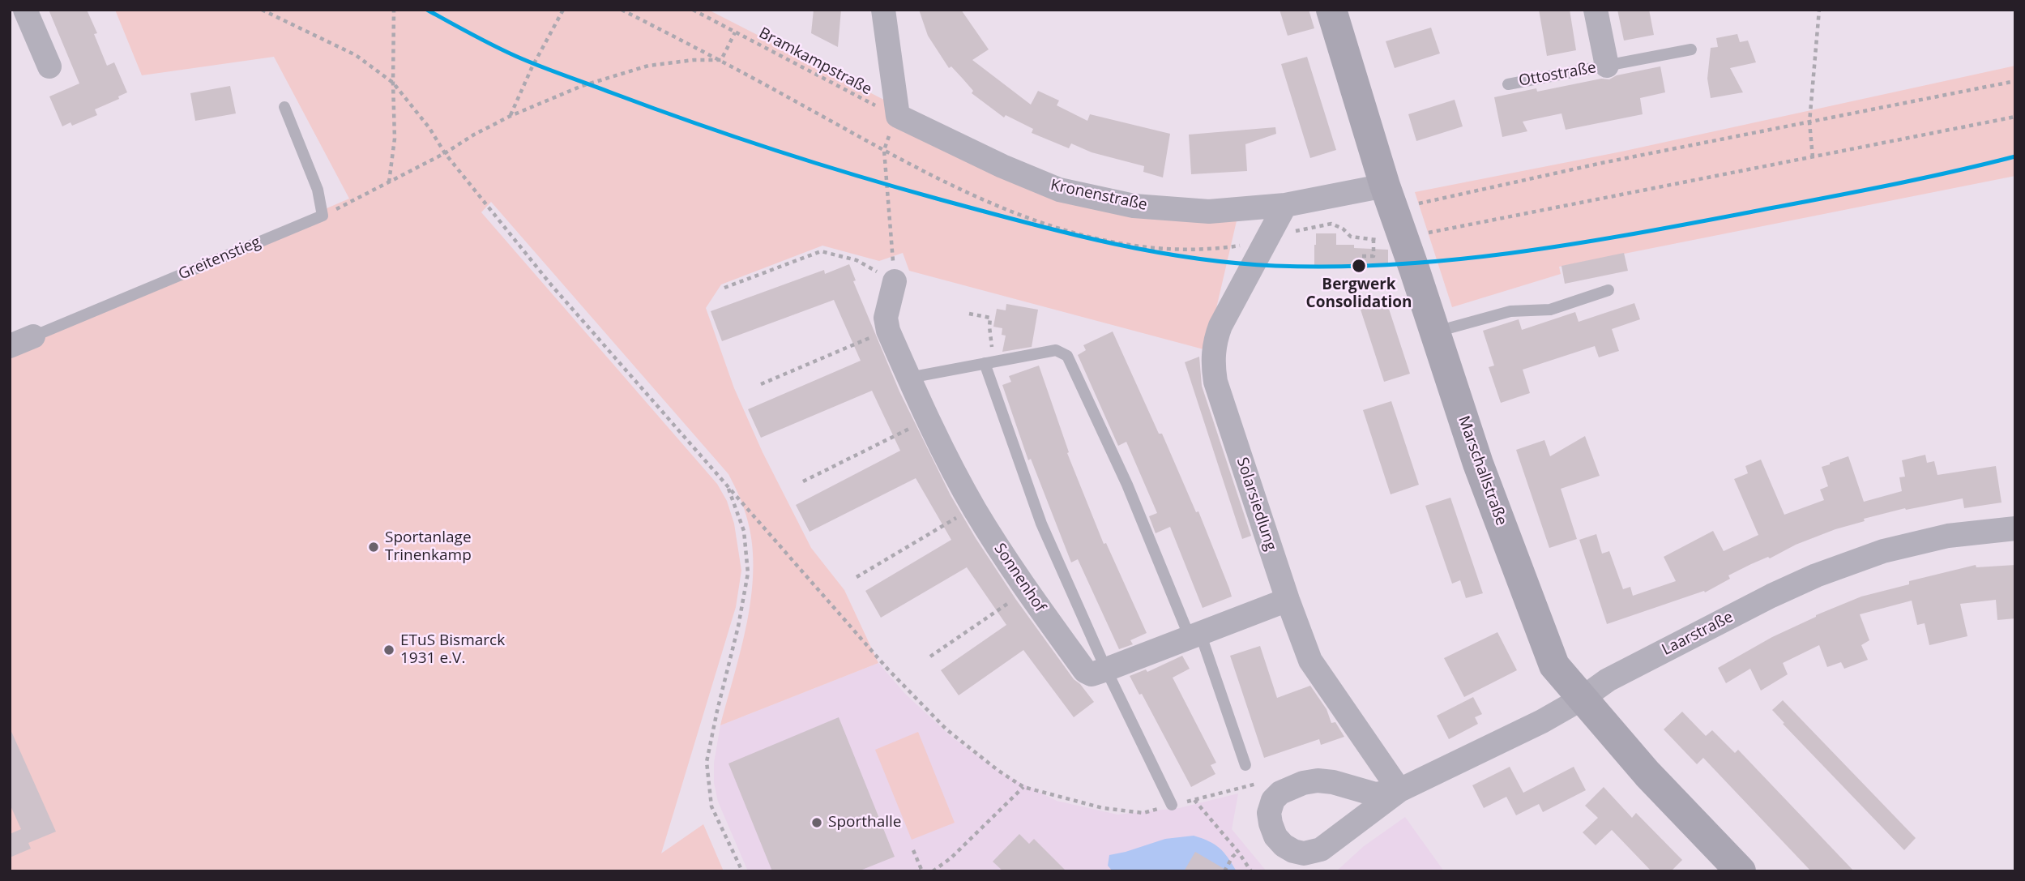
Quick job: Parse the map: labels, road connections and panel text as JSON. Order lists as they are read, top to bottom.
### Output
{
  "streets": {
    "street": [
      "Ottostraße",
      "Kronenstraße",
      "Greitenstieg",
      "Marschallstraße",
      "Solarsiedlung",
      "Sonnenhof",
      "Laarstraße"
    ],
    "path": ["Bramkampstraße"]
  },
  "crossings": [
    ["Bramkampstraße", "Kronenstraße"],
    ["Kronenstraße", "Marschallstraße"],
    ["Kronenstraße", "Solarsiedlung"],
    ["Marschallstraße", "Laarstraße"],
    ["Solarsiedlung", "Sonnenhof"],
    ["Solarsiedlung", "Laarstraße"]
  ],
  "places": [
    "Bergwerk Consolidation",
    "Sportanlage Trinenkamp",
    "ETuS Bismarck 1931 e.V.",
    "Sporthalle"
  ]
}
